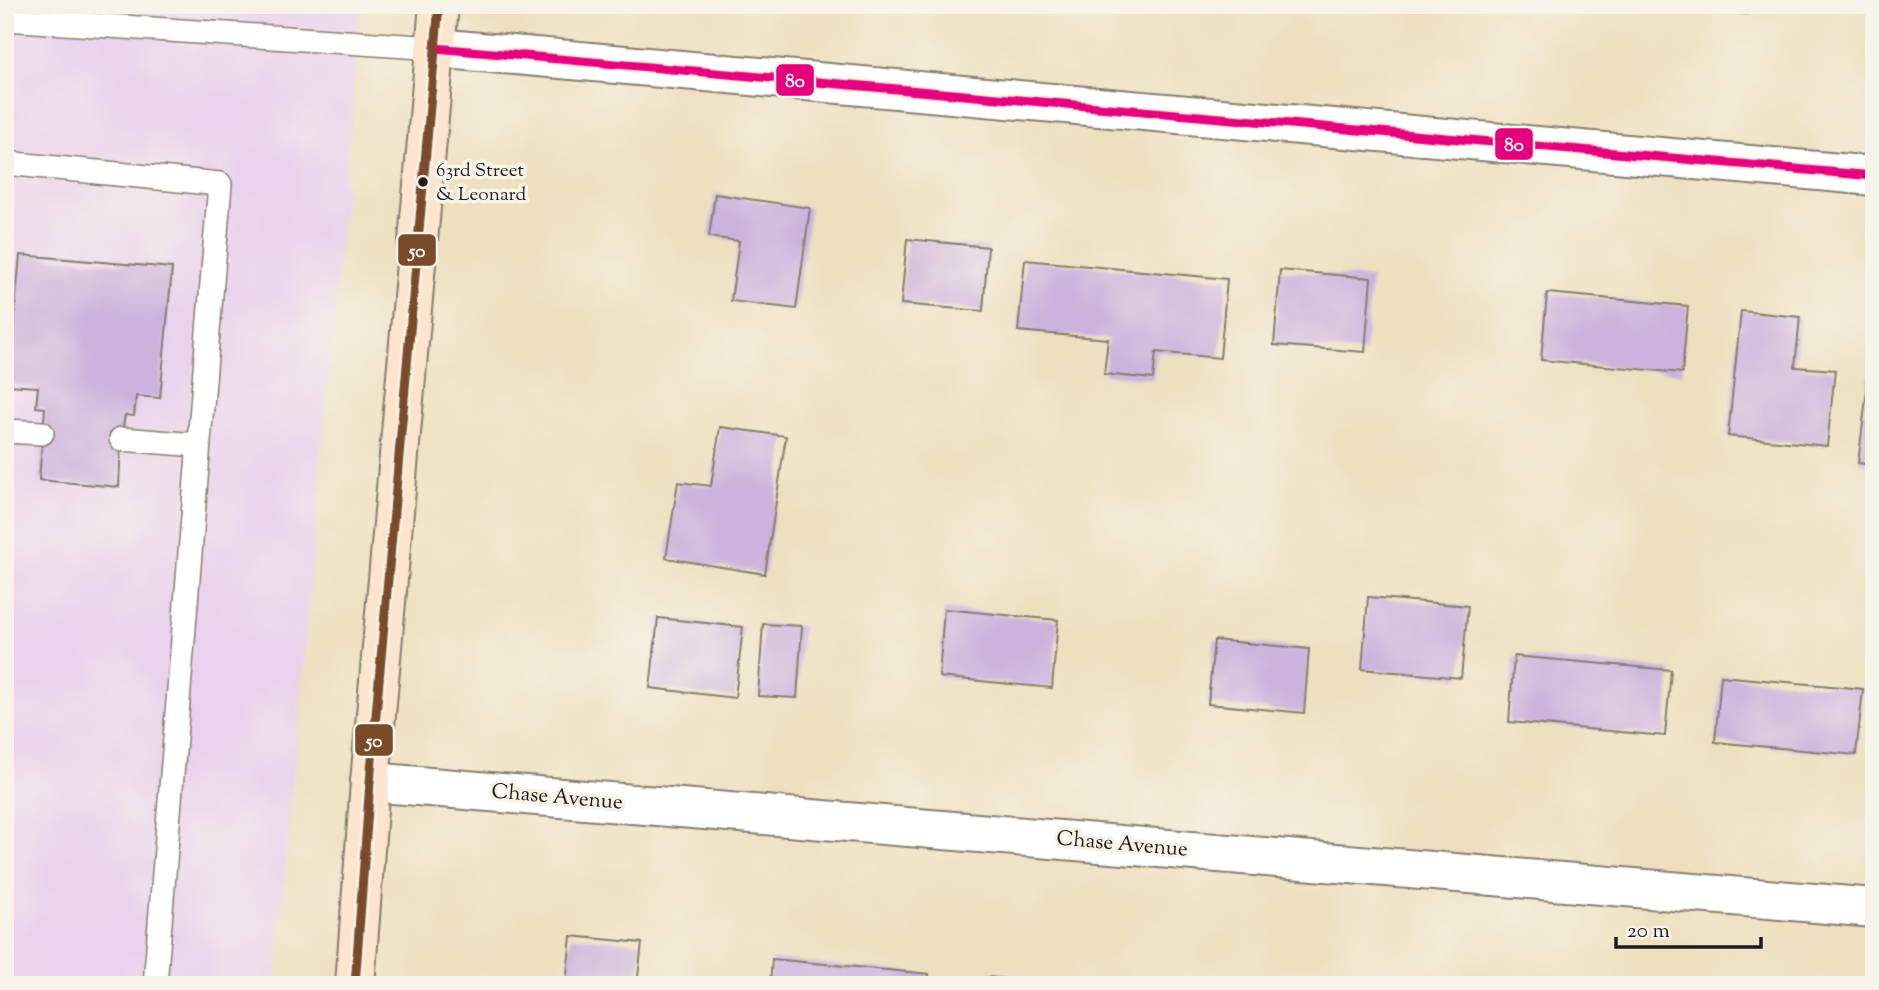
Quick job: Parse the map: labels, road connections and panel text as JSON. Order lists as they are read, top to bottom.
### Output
{
  "streets": {
    "street": ["Chase Avenue"]
  },
  "places": ["63rd Street & Leonard"],
  "lines": ["transit line 50", "transit line 80"],
  "scale_bar": "20 m"
}
